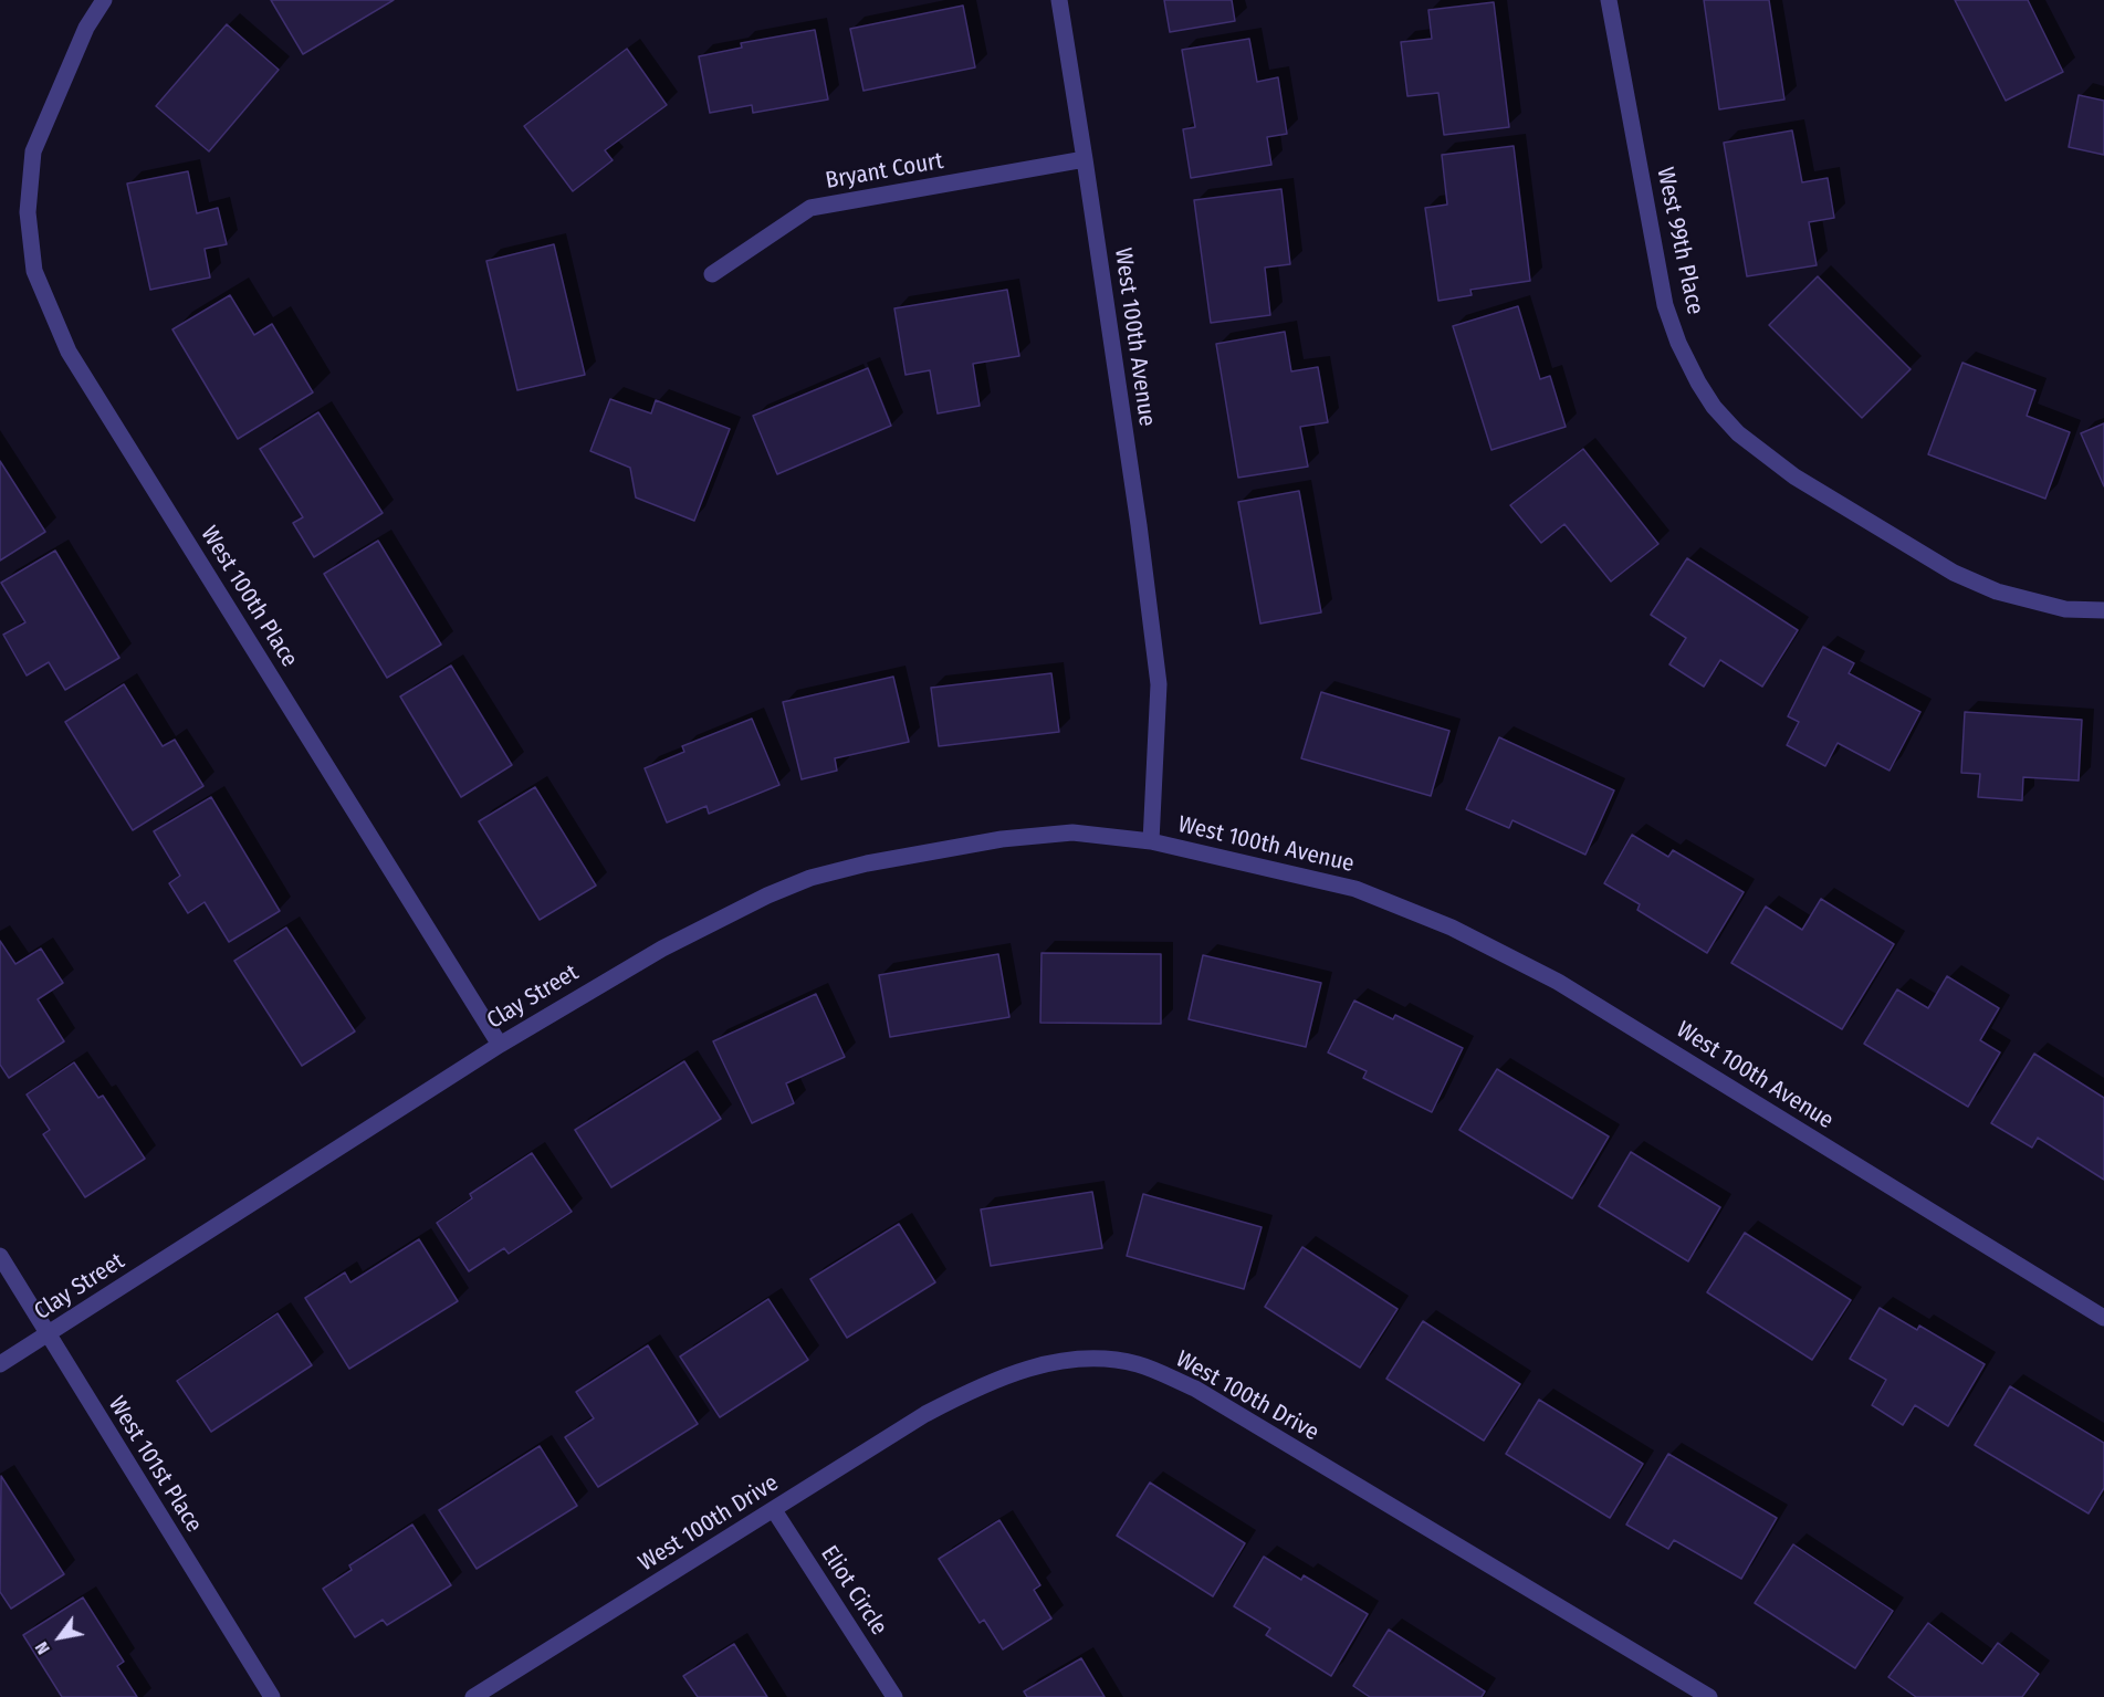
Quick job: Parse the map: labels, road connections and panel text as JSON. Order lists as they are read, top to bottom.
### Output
{
  "streets": {
    "street": [
      "Bryant Court",
      "West 99th Place",
      "West 100th Avenue",
      "West 100th Place",
      "Clay Street",
      "West 100th Drive",
      "West 101st Place",
      "Eliot Circle"
    ]
  },
  "crossings": [
    ["Bryant Court", "West 100th Avenue"],
    ["West 100th Avenue", "Clay Street"],
    ["West 100th Place", "Clay Street"],
    ["Clay Street", "West 101st Place"],
    ["West 100th Drive", "Eliot Circle"]
  ],
  "north": "bottom left"
}
